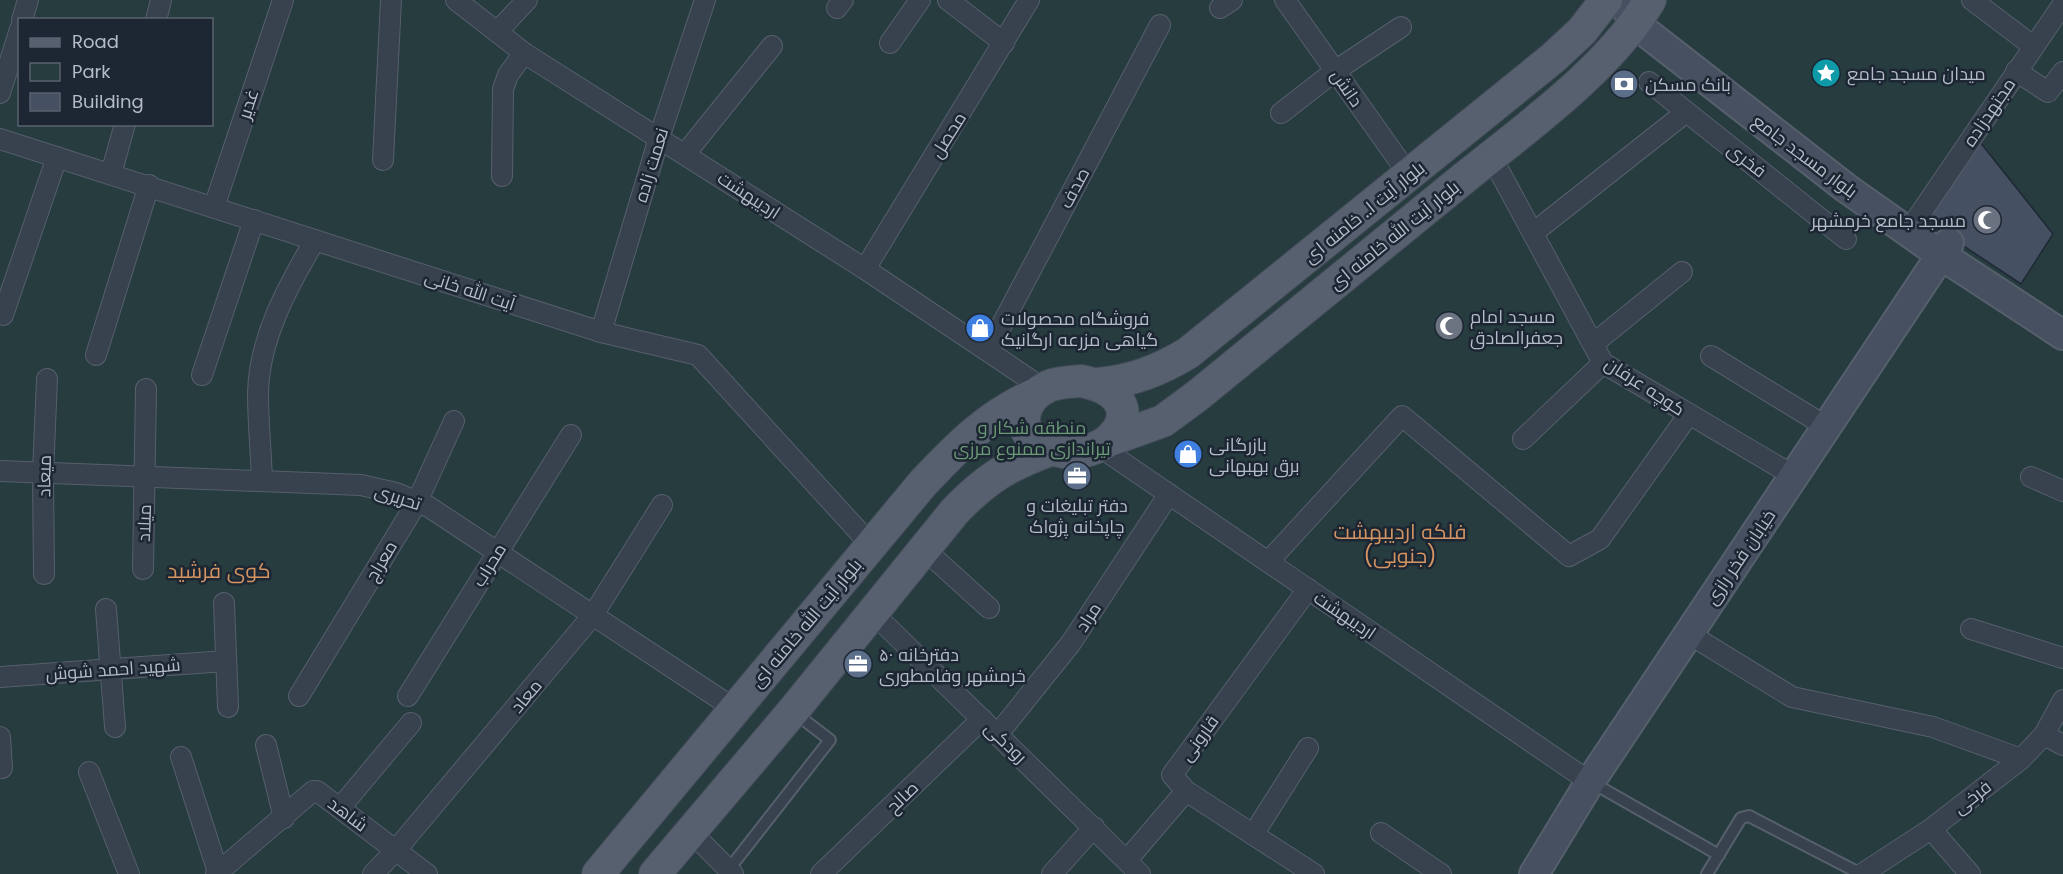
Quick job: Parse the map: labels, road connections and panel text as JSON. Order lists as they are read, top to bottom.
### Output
{
  "streets": {
    "main road": [
      "بلوار مسجد جامع",
      "بلوار آیت ا.. خامنه ای",
      "بلوار آیت الله خامنه ای",
      "خیابان فخر رازی"
    ],
    "street": [
      "دانش",
      "غدیر",
      "مجتهدزاده",
      "محصل",
      "فخری",
      "نعمت زاده",
      "صدف",
      "اردیبهشت",
      "آیت الله خانی",
      "کوچه عرفان",
      "میعاد",
      "تحریری",
      "میلاد",
      "معراج",
      "محراب",
      "مراد",
      "شهید احمد شوش",
      "معاد",
      "قارونی",
      "رودکی",
      "صالح",
      "فرخی",
      "شاهد"
    ]
  },
  "crossings": [
    ["دانش", "بلوار آیت ا.. خامنه ای"],
    ["غدیر", "آیت الله خانی"],
    ["مجتهدزاده", "بلوار مسجد جامع"],
    ["محصل", "اردیبهشت"],
    ["بلوار مسجد جامع", "بلوار آیت الله خامنه ای"],
    ["بلوار مسجد جامع", "خیابان فخر رازی"],
    ["نعمت زاده", "اردیبهشت"],
    ["نعمت زاده", "آیت الله خانی"],
    ["صدف", "اردیبهشت"],
    ["اردیبهشت", "بلوار آیت ا.. خامنه ای"],
    ["اردیبهشت", "بلوار آیت الله خامنه ای"],
    ["اردیبهشت", "خیابان فخر رازی"],
    ["اردیبهشت", "مراد"],
    ["اردیبهشت", "قارونی"],
    ["بلوار آیت ا.. خامنه ای", "بلوار آیت الله خامنه ای"],
    ["بلوار آیت الله خامنه ای", "آیت الله خانی"],
    ["بلوار آیت الله خامنه ای", "کوچه عرفان"],
    ["بلوار آیت الله خامنه ای", "تحریری"],
    ["کوچه عرفان", "خیابان فخر رازی"],
    ["میعاد", "تحریری"],
    ["تحریری", "میلاد"],
    ["تحریری", "معراج"],
    ["تحریری", "محراب"],
    ["تحریری", "معاد"],
    ["مراد", "رودکی"],
    ["معاد", "شاهد"],
    ["رودکی", "صالح"]
  ],
  "districts": ["فلکه اردیبهشت (جنوبی)", "کوی فرشید"],
  "parks": ["منطقه شکار و تیراندازی ممنوع مرزی"],
  "places": {
    "place": ["میدان مسجد جامع"],
    "bank": ["بانک مسکن"],
    "mosque": ["مسجد جامع خرمشهر", "مسجد امام جعفرالصادق"],
    "shop": ["فروشگاه محصولات گیاهی مزرعه ارگانیک", "بازرگانی برق بهبهانی"],
    "office": ["دفتر تبلیغات و چاپخانه پژواک", "دفترخانه ۵۰ خرمشهر وفامطوری"]
  },
  "legend": ["Road", "Park", "Building"]
}
